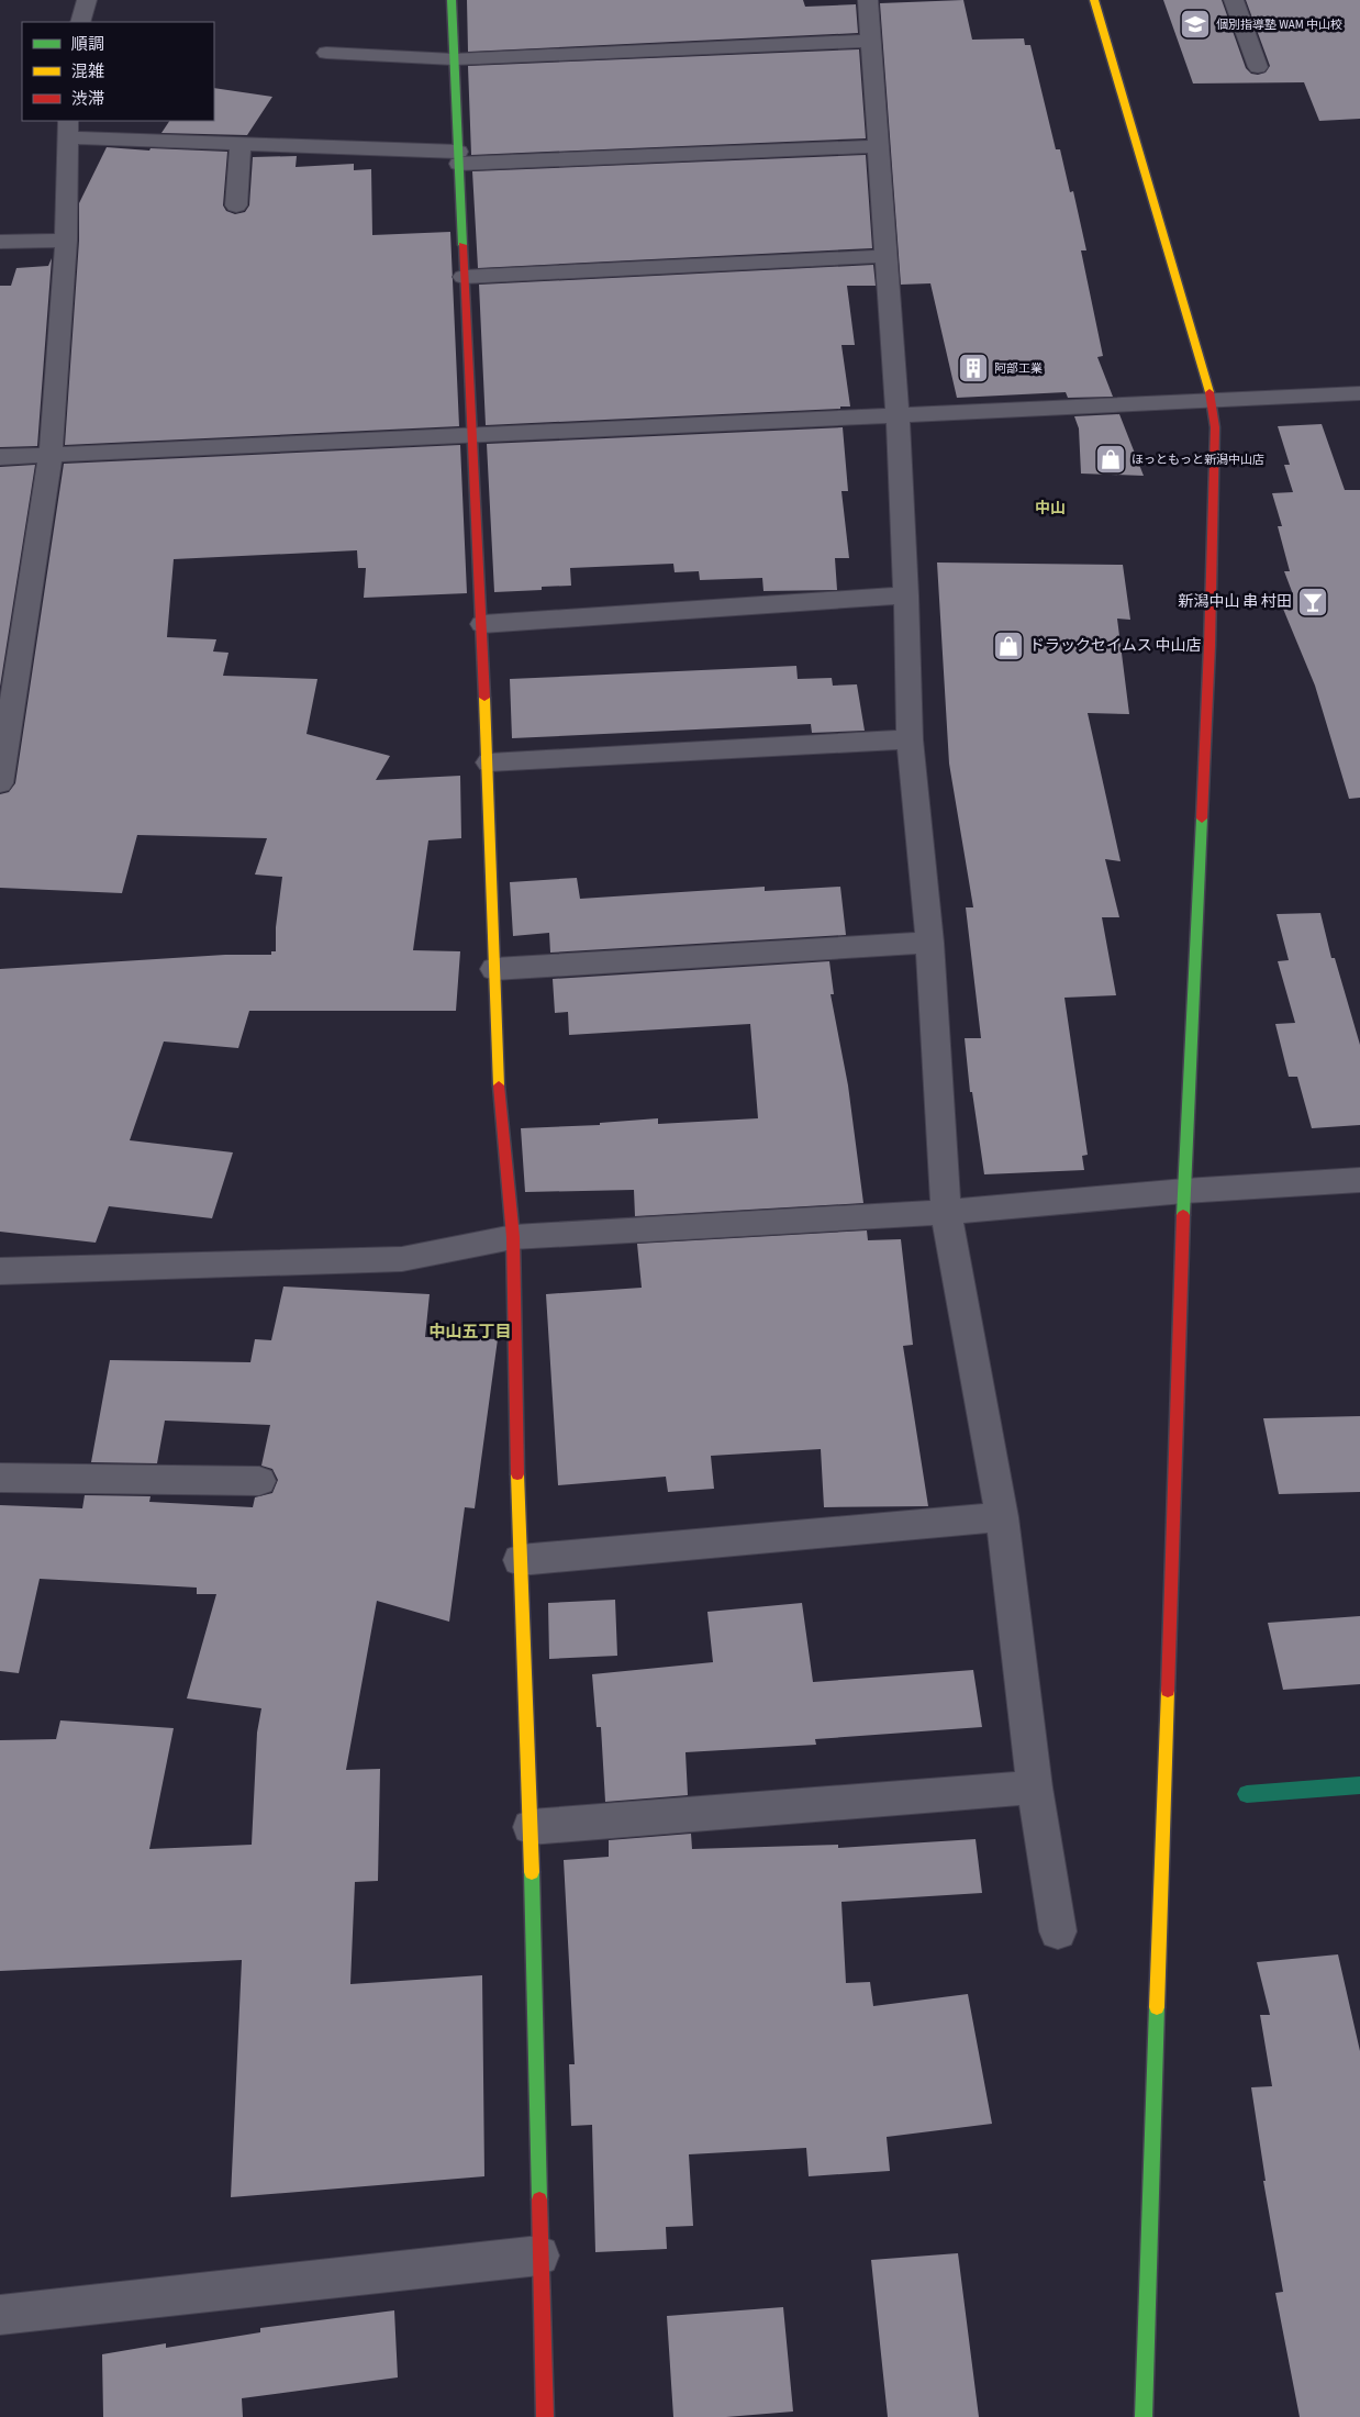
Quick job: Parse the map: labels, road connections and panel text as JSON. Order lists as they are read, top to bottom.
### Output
{
  "districts": ["中山", "中山五丁目"],
  "places": {
    "school or university": ["個別指導塾 WAM 中山校"],
    "building": ["阿部工業"],
    "shop": ["ほっともっと新潟中山店", "ドラックセイムス 中山店"],
    "bar": ["新潟中山 串 村田"]
  },
  "legend": ["順調", "混雑", "渋滞"]
}
